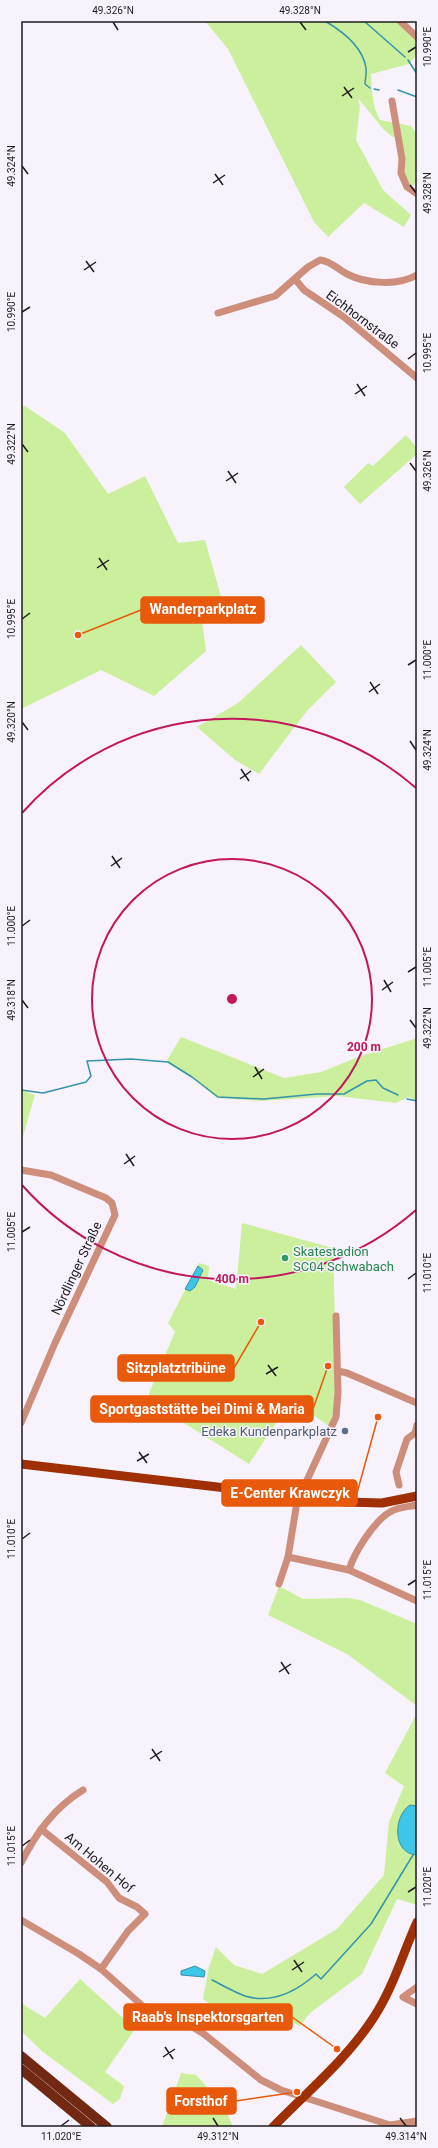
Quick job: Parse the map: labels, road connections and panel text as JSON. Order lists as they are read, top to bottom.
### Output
{
  "streets": {
    "street": ["Eichhornstraße", "Nördlinger Straße", "Am Hohen Hof"]
  },
  "places": [
    "Wanderparkplatz",
    "Skatestadion SC04 Schwabach",
    "Sitzplatztribüne",
    "Sportgaststätte bei Dimi & Maria",
    "E-Center Krawczyk",
    "Edeka Kundenparkplatz",
    "Raab's Inspektorsgarten",
    "Forsthof"
  ],
  "coordinates": [
    "49.326°N",
    "49.328°N",
    "10.990°E",
    "49.324°N",
    "10.995°E",
    "49.322°N",
    "11.000°E",
    "49.320°N",
    "11.005°E",
    "49.318°N",
    "11.010°E",
    "11.015°E",
    "11.020°E",
    "49.312°N",
    "49.314°N"
  ],
  "rings": ["200 m", "400 m"]
}
